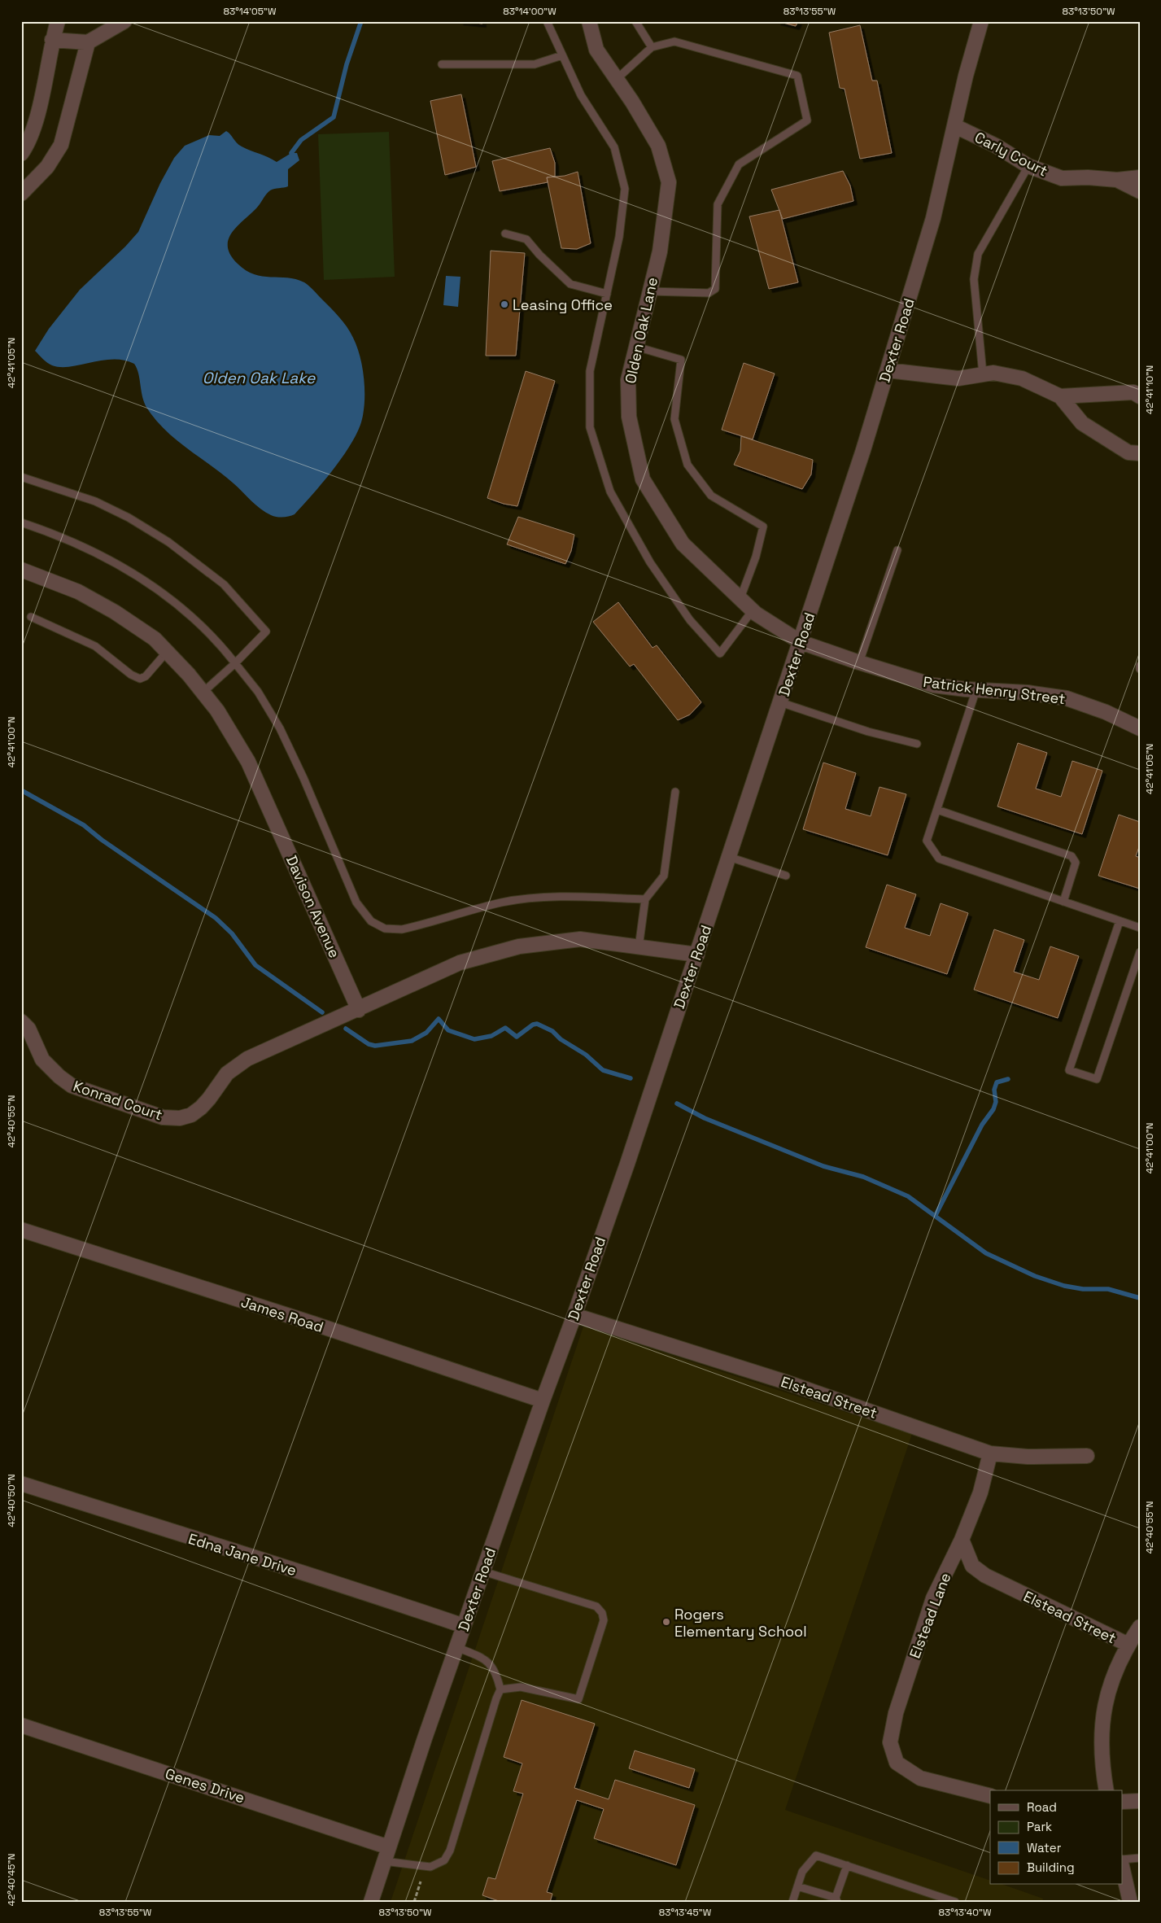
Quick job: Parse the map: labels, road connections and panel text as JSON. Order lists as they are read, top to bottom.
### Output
{
  "streets": {
    "street": [
      "Carly Court",
      "Olden Oak Lane",
      "Dexter Road",
      "Patrick Henry Street",
      "Davison Avenue",
      "Konrad Court",
      "James Road",
      "Elstead Street",
      "Edna Jane Drive",
      "Elstead Lane",
      "Genes Drive"
    ]
  },
  "crossings": [
    ["Carly Court", "Dexter Road"],
    ["Olden Oak Lane", "Dexter Road"],
    ["Olden Oak Lane", "Patrick Henry Street"],
    ["Dexter Road", "Patrick Henry Street"],
    ["Dexter Road", "James Road"],
    ["Dexter Road", "Elstead Street"],
    ["Dexter Road", "Edna Jane Drive"],
    ["Dexter Road", "Genes Drive"],
    ["Davison Avenue", "Konrad Court"],
    ["Elstead Street", "Elstead Lane"]
  ],
  "water": ["Olden Oak Lake"],
  "places": ["Leasing Office", "Rogers Elementary School"],
  "legend": [
    "Road",
    "Park",
    "Water",
    "Building"
  ],
  "coordinates": [
    "83°14'05\"W",
    "83°14'00\"W",
    "83°13'55\"W",
    "83°13'50\"W",
    "42°41'05\"N",
    "42°41'10\"N",
    "42°41'00\"N",
    "42°40'55\"N",
    "42°40'50\"N",
    "42°40'45\"N",
    "83°13'45\"W",
    "83°13'40\"W"
  ]
}
